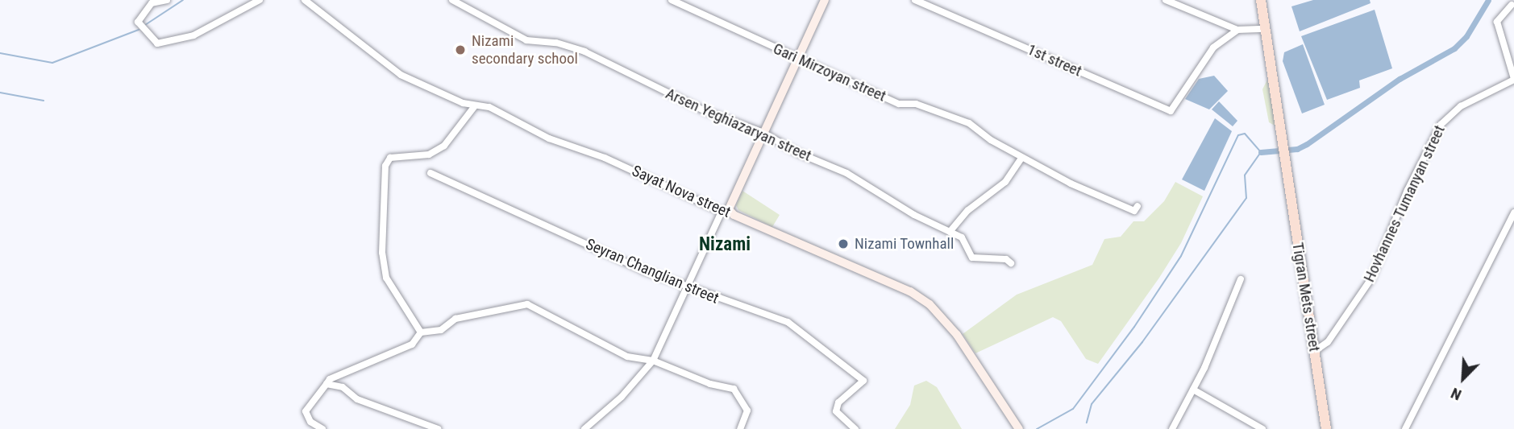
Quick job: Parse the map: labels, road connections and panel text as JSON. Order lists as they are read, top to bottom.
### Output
{
  "streets": {
    "main road": ["Sayat Nova street", "Tigran Mets street"],
    "street": [
      "1st street",
      "Gari Mirzoyan street",
      "Arsen Yeghiazaryan street",
      "Hovhannes Tumanyan street",
      "Seyran Changlian street"
    ]
  },
  "crossings": [
    ["Hovhannes Tumanyan street", "Tigran Mets street"]
  ],
  "districts": ["Nizami"],
  "places": ["Nizami secondary school", "Nizami Townhall"],
  "north": "bottom left"
}
